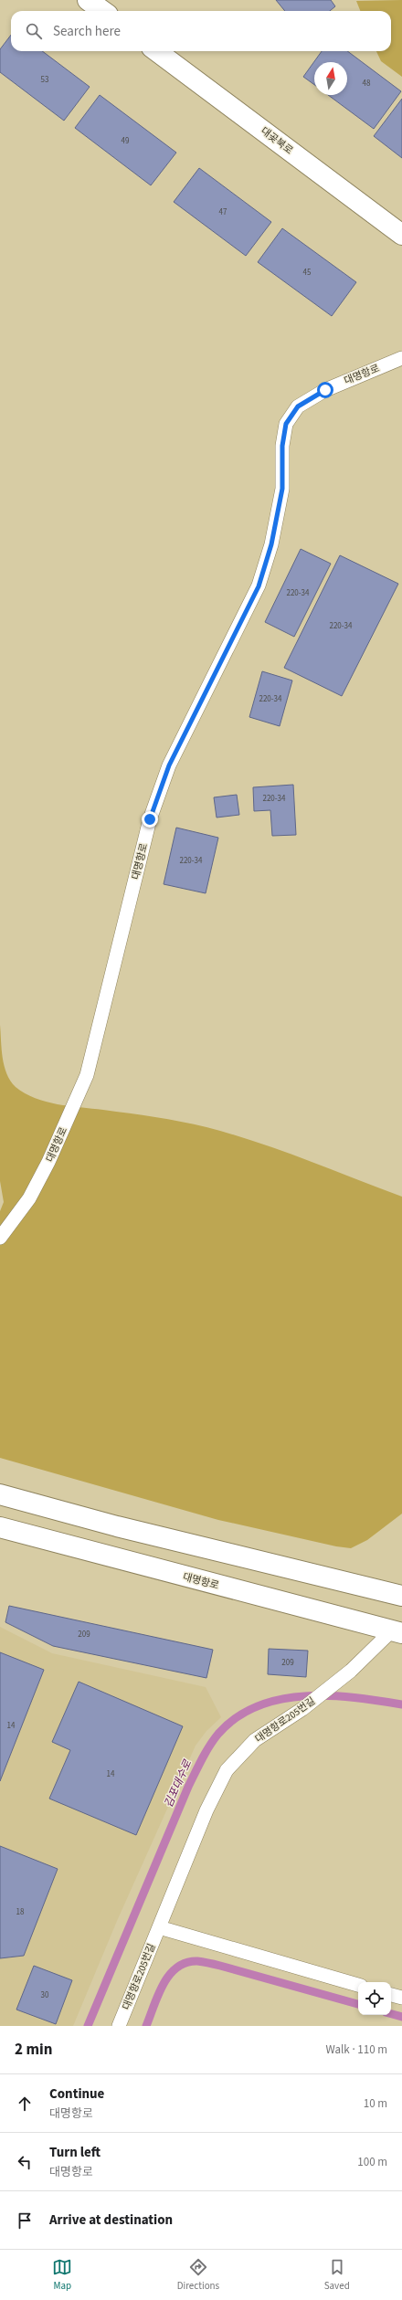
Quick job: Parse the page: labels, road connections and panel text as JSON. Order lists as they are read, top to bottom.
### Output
{
  "streets": {
    "main road": ["대곶북로", "대명항로"],
    "lane": ["대명항로205번길"]
  },
  "crossings": [
    ["대명항로", "대명항로205번길"]
  ],
  "water": ["김포대수로"],
  "house_numbers": [
    "53",
    "48",
    "49",
    "47",
    "45",
    "220-34",
    "220-34",
    "220-34",
    "220-34",
    "220-34",
    "209",
    "209",
    "14",
    "14",
    "18",
    "30"
  ],
  "north": "top",
  "page": {
    "search": "Search here",
    "heading": ["2 min", "Walk · 110 m"],
    "list": [
      ["Continue", "대명항로", "10 m"],
      ["Turn left", "대명항로", "100 m"],
      "Arrive at destination"
    ],
    "nav": ["Map", "Directions", "Saved"]
  }
}
